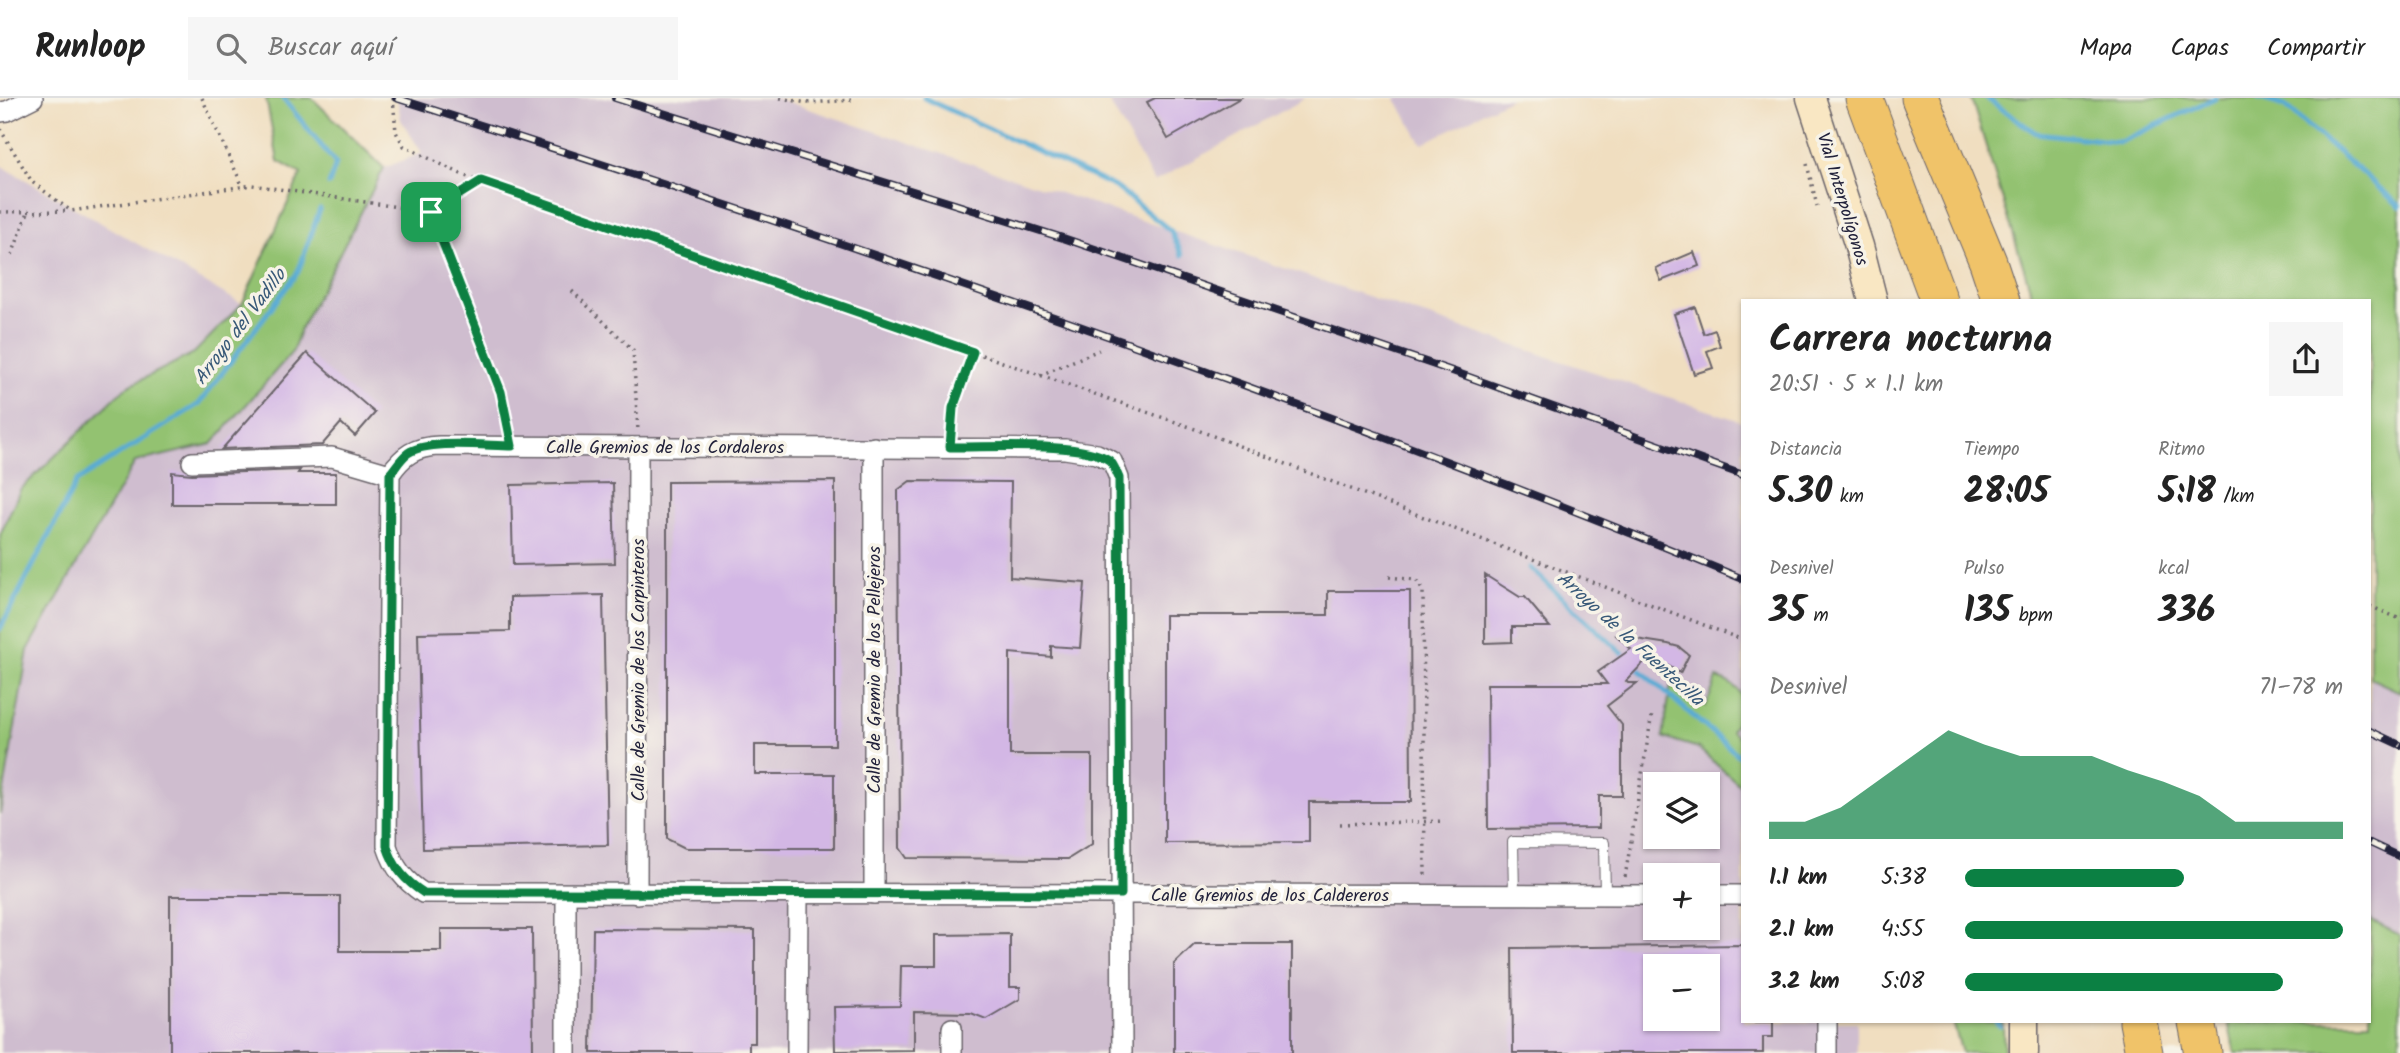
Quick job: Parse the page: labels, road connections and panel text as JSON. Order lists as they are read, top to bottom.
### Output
{
  "streets": {
    "main road": ["Vial Interpolígonos"],
    "street": [
      "Calle Gremios de los Cordaleros",
      "Calle de Gremio de los Carpinteros",
      "Calle de Gremio de los Pellejeros",
      "Calle Gremios de los Caldereros"
    ]
  },
  "crossings": [
    ["Calle Gremios de los Cordaleros", "Calle de Gremio de los Carpinteros"],
    ["Calle Gremios de los Cordaleros", "Calle de Gremio de los Pellejeros"],
    ["Calle Gremios de los Cordaleros", "Calle Gremios de los Caldereros"],
    ["Calle de Gremio de los Carpinteros", "Calle Gremios de los Caldereros"],
    ["Calle de Gremio de los Pellejeros", "Calle Gremios de los Caldereros"]
  ],
  "water": ["Arroyo del Vadillo", "Arroyo de la Fuentecilla"],
  "page": {
    "header": "Runloop",
    "search": "Buscar aquí",
    "nav": ["Mapa", "Capas", "Compartir"],
    "heading": ["Carrera nocturna", "20:51 · 5 × 1.1 km"],
    "stats": [
      ["Distancia", "5.30 km"],
      ["Tiempo", "28:05"],
      ["Ritmo", "5:18 /km"],
      ["Desnivel", "35 m"],
      ["Pulso", "135 bpm"],
      ["kcal", "336"]
    ],
    "chart": ["Desnivel", "71–78 m"],
    "map_buttons": ["+", "−"],
    "list": [
      {
        "name": "1.1 km",
        "note": "5:38"
      },
      {
        "name": "2.1 km",
        "note": "4:55"
      },
      {
        "name": "3.2 km",
        "note": "5:08"
      }
    ]
  }
}
